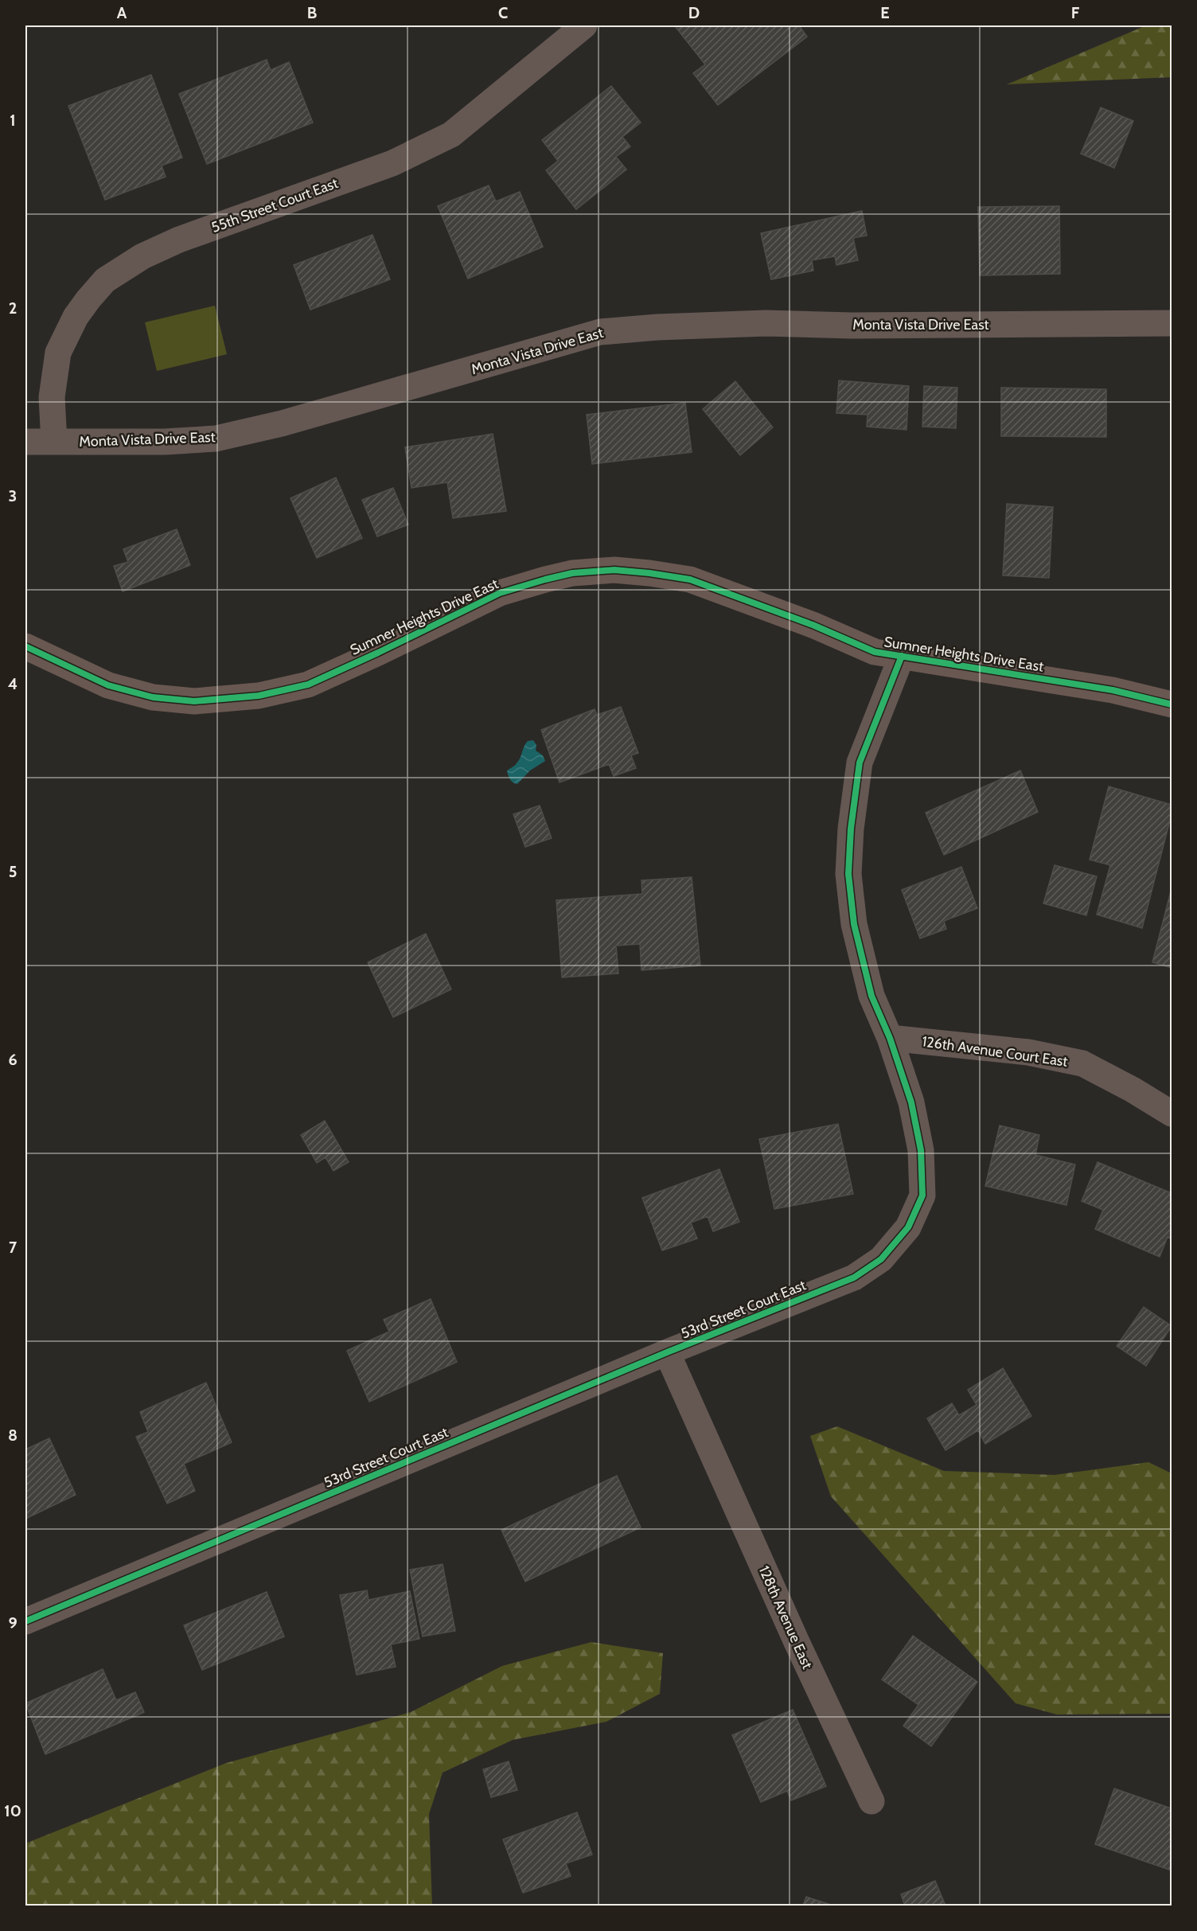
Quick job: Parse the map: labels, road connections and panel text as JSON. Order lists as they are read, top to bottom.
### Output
{
  "streets": {
    "street": [
      "55th Street Court East",
      "Monta Vista Drive East",
      "Sumner Heights Drive East",
      "126th Avenue Court East",
      "53rd Street Court East",
      "128th Avenue East"
    ]
  },
  "crossings": [
    ["55th Street Court East", "Monta Vista Drive East"],
    ["Sumner Heights Drive East", "53rd Street Court East"],
    ["126th Avenue Court East", "53rd Street Court East"],
    ["53rd Street Court East", "128th Avenue East"]
  ],
  "grid": {
    "columns": [
      "A",
      "B",
      "C",
      "D",
      "E",
      "F"
    ],
    "rows": [
      "1",
      "2",
      "3",
      "4",
      "5",
      "6",
      "7",
      "8",
      "9",
      "10"
    ]
  }
}
